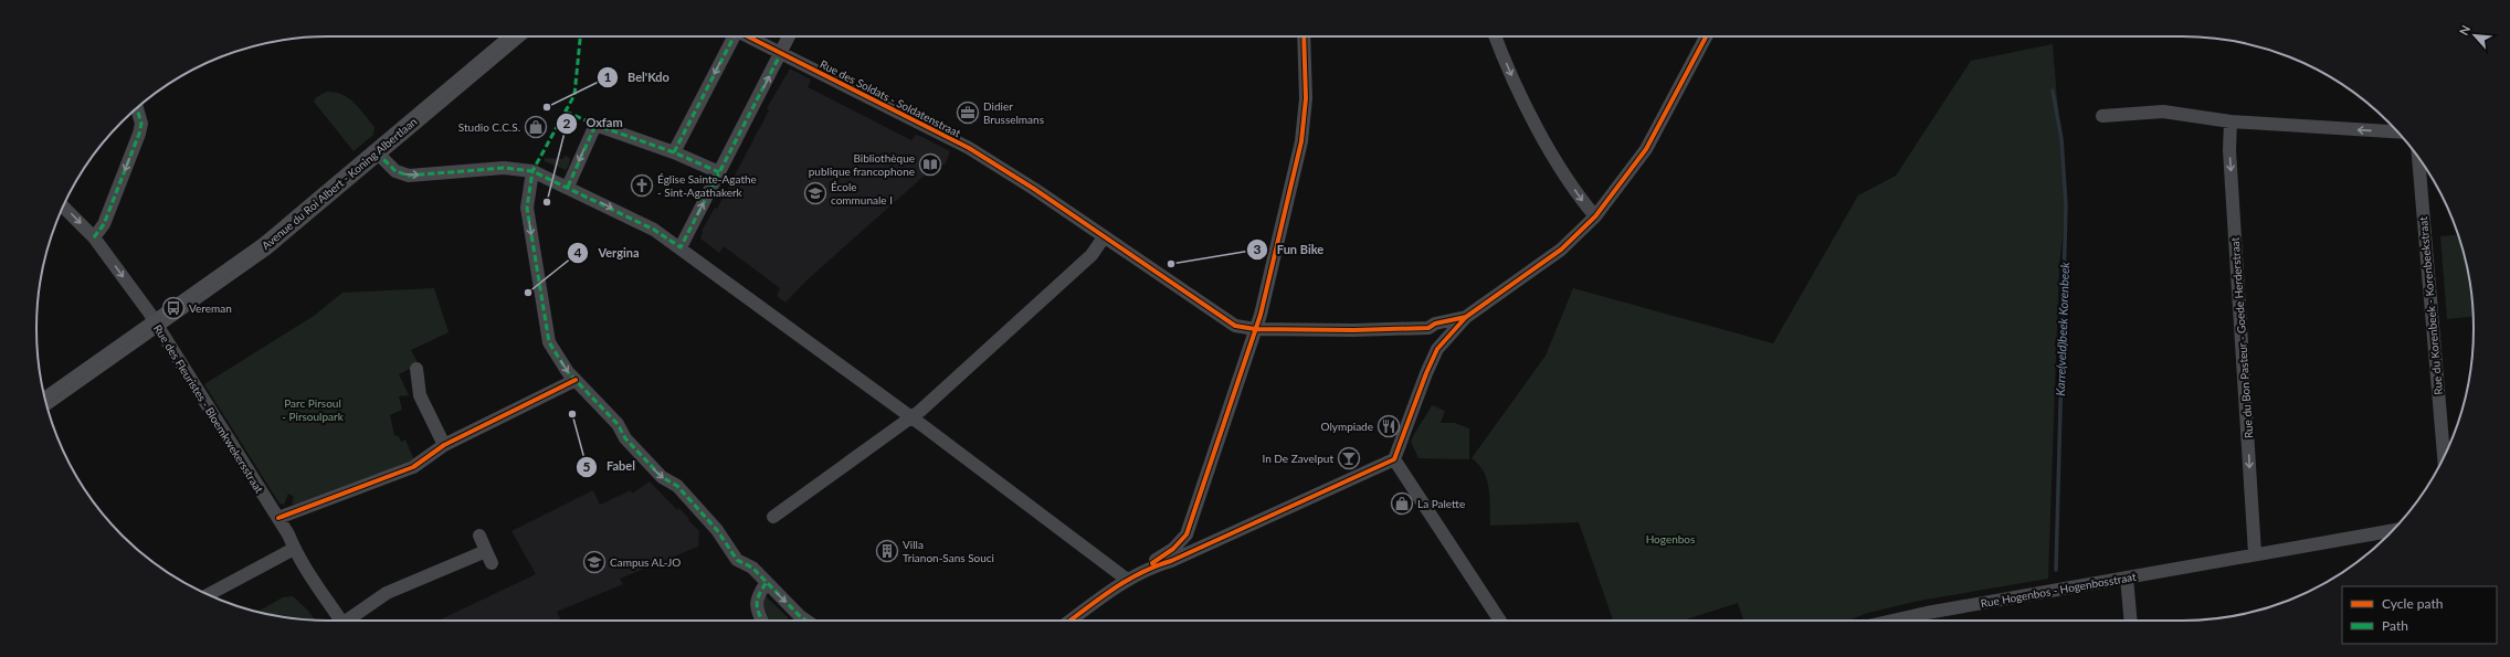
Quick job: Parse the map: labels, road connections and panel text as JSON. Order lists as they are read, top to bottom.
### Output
{
  "streets": {
    "street": [
      "Rue des Soldats - Soldatenstraat",
      "Avenue du Roi Albert - Koning Albertlaan",
      "Rue du Korenbeek - Korenbeekstraat",
      "Rue du Bon Pasteur - Goede Herderstraat",
      "Rue des Fleuristes - Bloemkwekersstraat",
      "Rue Hogenbos - Hogenbosstraat"
    ]
  },
  "crossings": [
    ["Avenue du Roi Albert - Koning Albertlaan", "Rue des Fleuristes - Bloemkwekersstraat"],
    ["Rue du Bon Pasteur - Goede Herderstraat", "Rue Hogenbos - Hogenbosstraat"]
  ],
  "one_way": ["Rue du Bon Pasteur - Goede Herderstraat"],
  "water": ["Karre(veld)beek Korenbeek"],
  "parks": ["Parc Pirsoul - Pirsoulpark", "Hogenbos"],
  "places": {
    "other": [
      "Bel'Kdo",
      "Oxfam",
      "Fun Bike",
      "Vergina",
      "Fabel"
    ],
    "office": ["Didier Brusselmans"],
    "shop": ["Studio C.C.S.", "La Palette"],
    "library": ["Bibliothèque publique francophone"],
    "church": ["Église Sainte-Agathe - Sint-Agathakerk"],
    "school or university": ["École communale I", "Campus AL-JO"],
    "bus stop": ["Vereman"],
    "restaurant": ["Olympiade"],
    "bar": ["In De Zavelput"],
    "building": ["Villa Trianon-Sans Souci"]
  },
  "legend": ["Cycle path", "Path"],
  "north": "top left"
}
